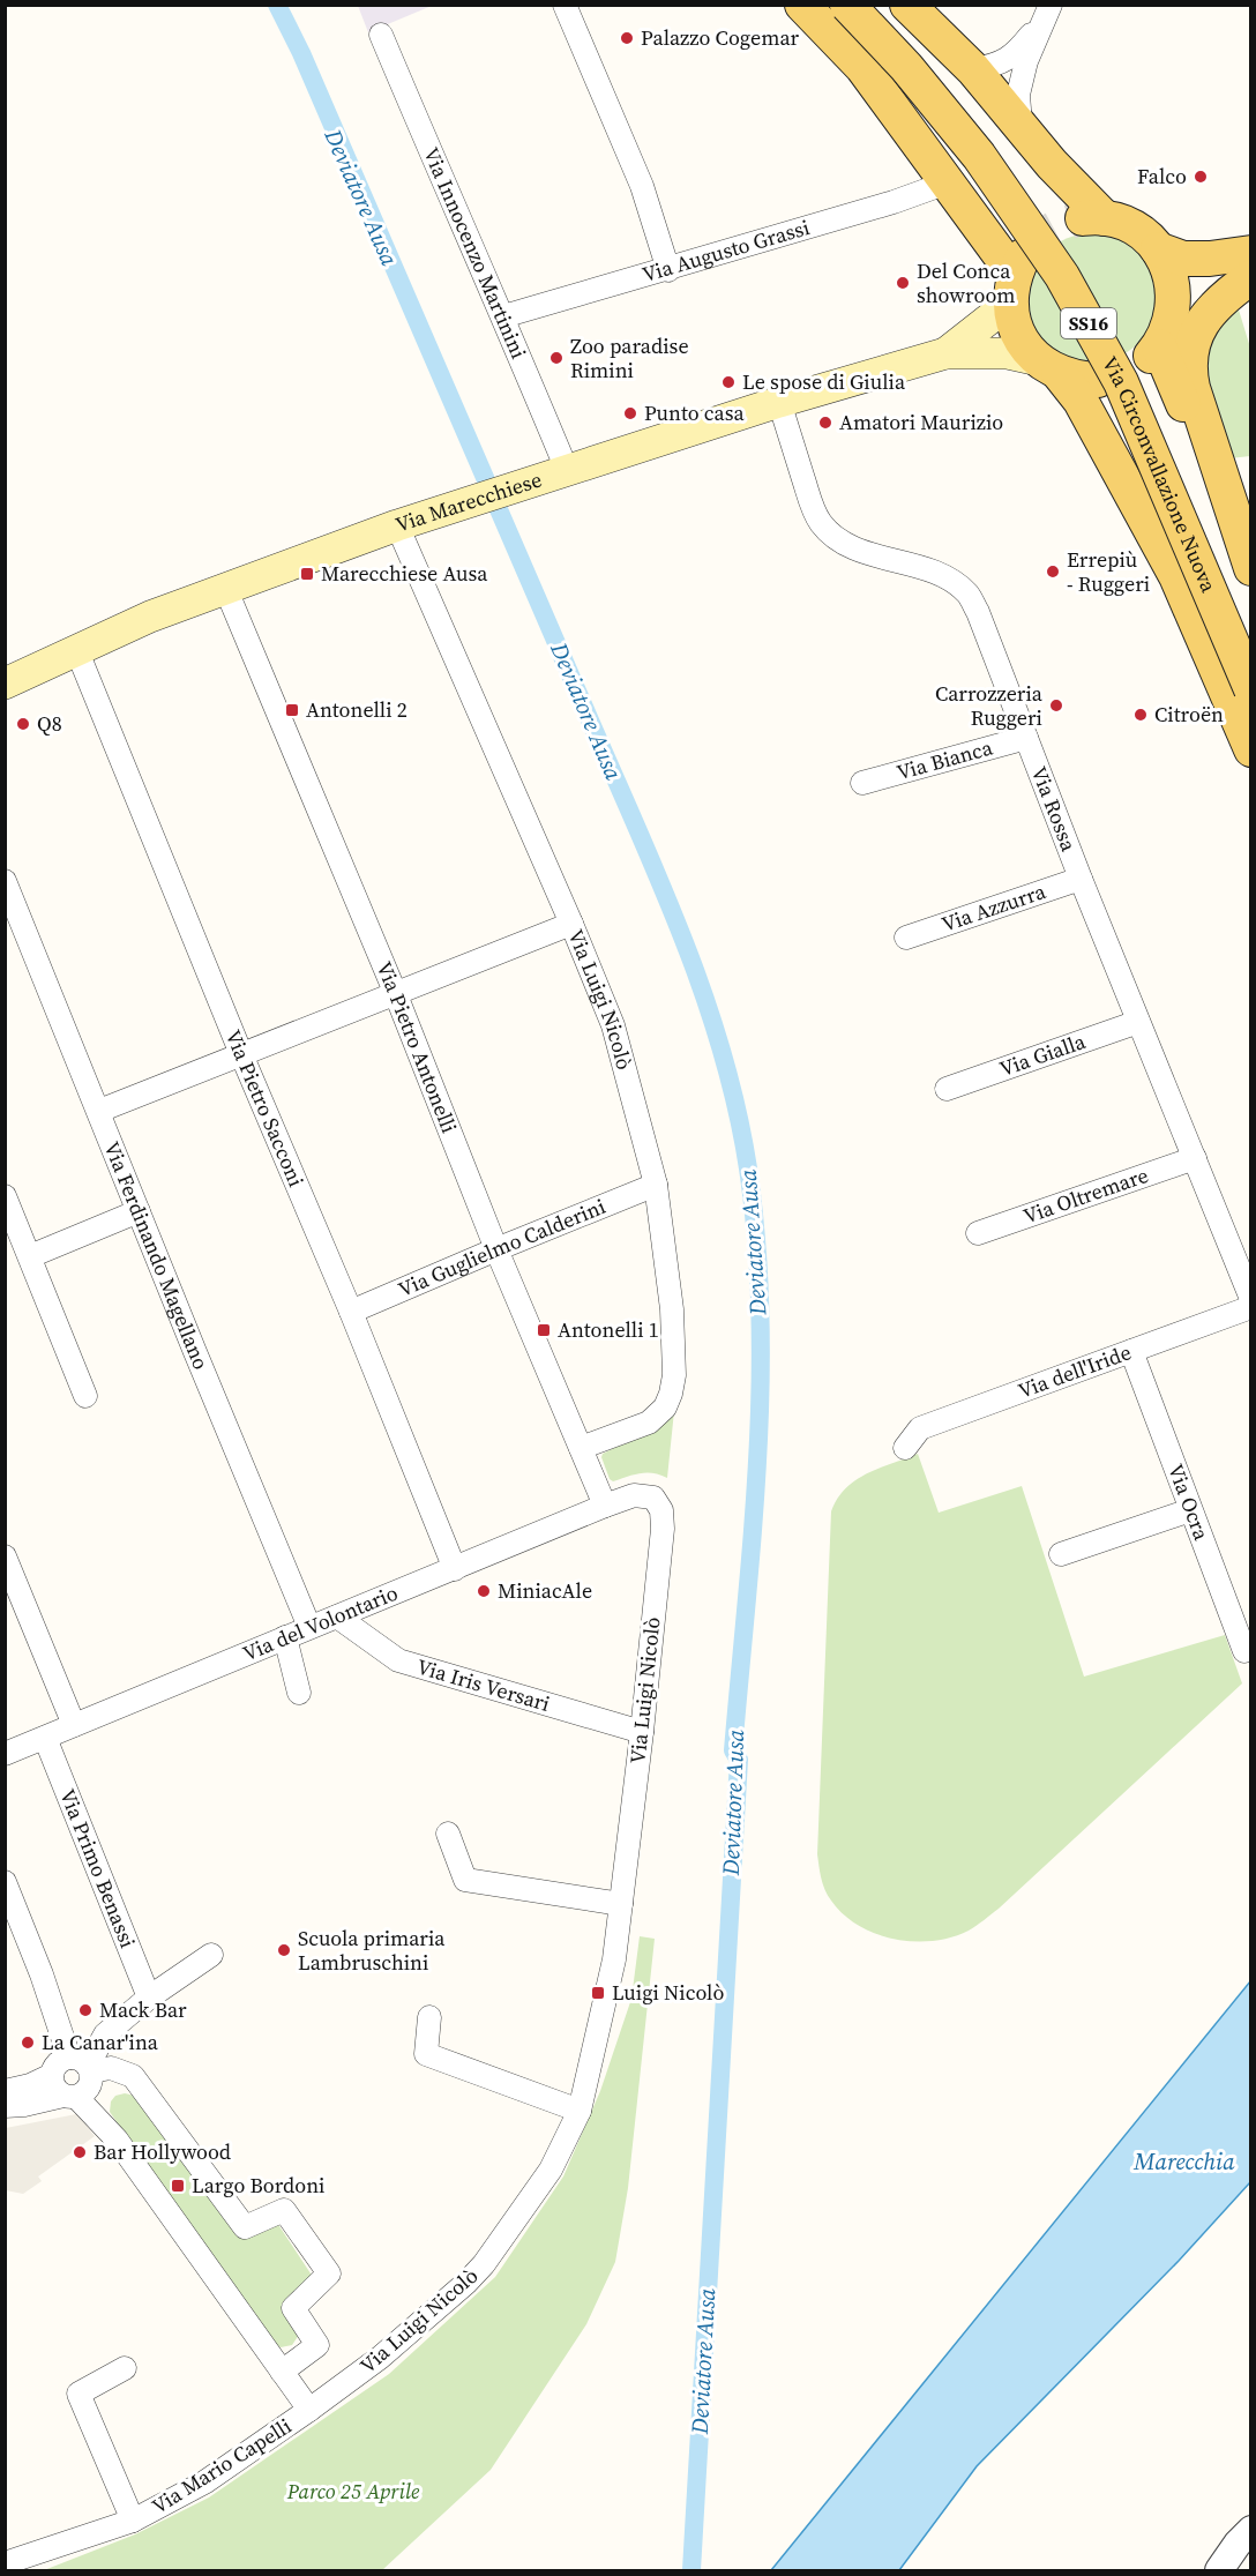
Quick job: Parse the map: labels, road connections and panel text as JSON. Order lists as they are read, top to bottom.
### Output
{
  "streets": {
    "main road": ["SS16", "Via Circonvallazione Nuova", "Via Marecchiese"],
    "street": [
      "Via Innocenzo Martinini",
      "Via Augusto Grassi",
      "Via Bianca",
      "Via Rossa",
      "Via Azzurra",
      "Via Luigi Nicolò",
      "Via Pietro Antonelli",
      "Via Gialla",
      "Via Pietro Sacconi",
      "Via Oltremare",
      "Via Guglielmo Calderini",
      "Via Ferdinando Magellano",
      "Via dell'Iride",
      "Via Ocra",
      "Via del Volontario",
      "Via Iris Versari",
      "Via Primo Benassi",
      "Via Mario Capelli"
    ]
  },
  "crossings": [
    ["Via Innocenzo Martinini", "Via Augusto Grassi"],
    ["Via Innocenzo Martinini", "Via Marecchiese"],
    ["Via Marecchiese", "Via Rossa"],
    ["Via Marecchiese", "Via Luigi Nicolò"],
    ["Via Marecchiese", "Via Pietro Antonelli"],
    ["Via Marecchiese", "Via Pietro Sacconi"],
    ["Via Bianca", "Via Rossa"],
    ["Via Rossa", "Via Azzurra"],
    ["Via Rossa", "Via Gialla"],
    ["Via Rossa", "Via Oltremare"],
    ["Via Luigi Nicolò", "Via Pietro Antonelli"],
    ["Via Luigi Nicolò", "Via Guglielmo Calderini"],
    ["Via Luigi Nicolò", "Via del Volontario"],
    ["Via Luigi Nicolò", "Via Iris Versari"],
    ["Via Luigi Nicolò", "Via Mario Capelli"],
    ["Via Pietro Antonelli", "Via Guglielmo Calderini"],
    ["Via Pietro Antonelli", "Via del Volontario"],
    ["Via Pietro Sacconi", "Via Guglielmo Calderini"],
    ["Via Pietro Sacconi", "Via del Volontario"],
    ["Via Ferdinando Magellano", "Via del Volontario"],
    ["Via dell'Iride", "Via Ocra"],
    ["Via del Volontario", "Via Iris Versari"],
    ["Via del Volontario", "Via Primo Benassi"]
  ],
  "water": ["Deviatore Ausa", "Marecchia"],
  "parks": ["Parco 25 Aprile"],
  "places": {
    "other": [
      "Palazzo Cogemar",
      "Falco",
      "Del Conca showroom",
      "Zoo paradise Rimini",
      "Le spose di Giulia",
      "Punto casa",
      "Amatori Maurizio",
      "Errepiù - Ruggeri",
      "Carrozzeria Ruggeri",
      "Citroën",
      "Q8",
      "MiniacAle",
      "Scuola primaria Lambruschini",
      "Mack Bar",
      "La Canar'ina",
      "Bar Hollywood"
    ],
    "transit": [
      "Marecchiese Ausa",
      "Antonelli 2",
      "Antonelli 1",
      "Luigi Nicolò",
      "Largo Bordoni"
    ]
  }
}
